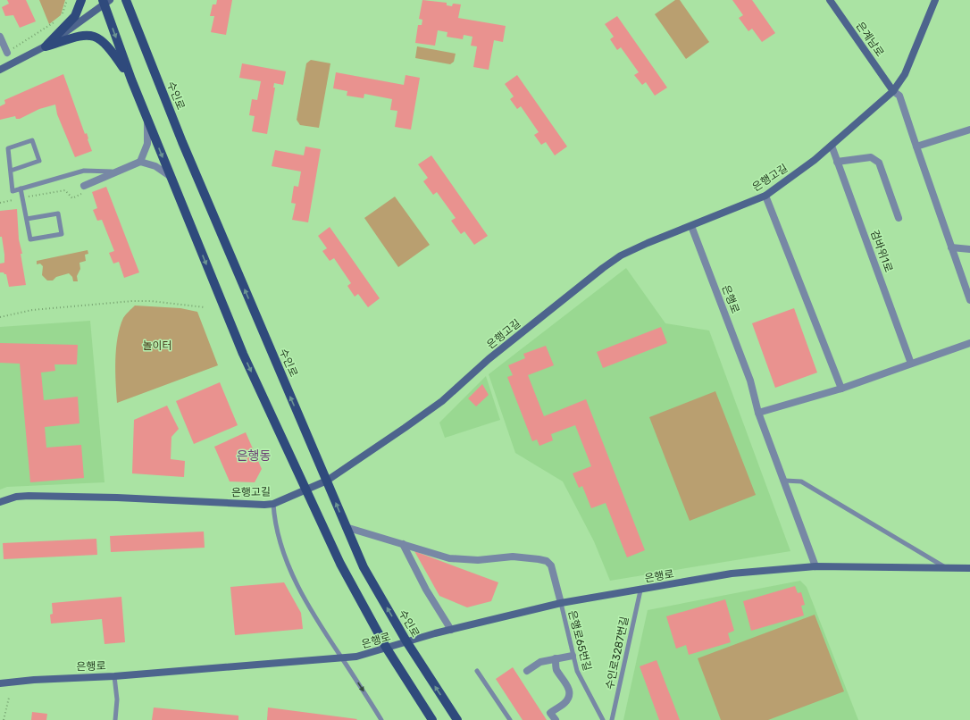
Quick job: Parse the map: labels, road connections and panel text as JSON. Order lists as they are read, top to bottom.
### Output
{
  "streets": {
    "main road": ["수인로"],
    "street": [
      "은계남로",
      "은행고길",
      "검바위1로",
      "은행로"
    ],
    "lane": ["은행로65번길", "수인로3287번길"]
  },
  "crossings": [
    ["은계남로", "은행고길"],
    ["수인로", "은행고길"],
    ["수인로", "은행로"],
    ["은행고길", "검바위1로"],
    ["은행고길", "은행로"],
    ["은행로", "은행로65번길"],
    ["은행로", "수인로3287번길"]
  ],
  "districts": ["은행동"],
  "parks": ["놀이터"]
}
